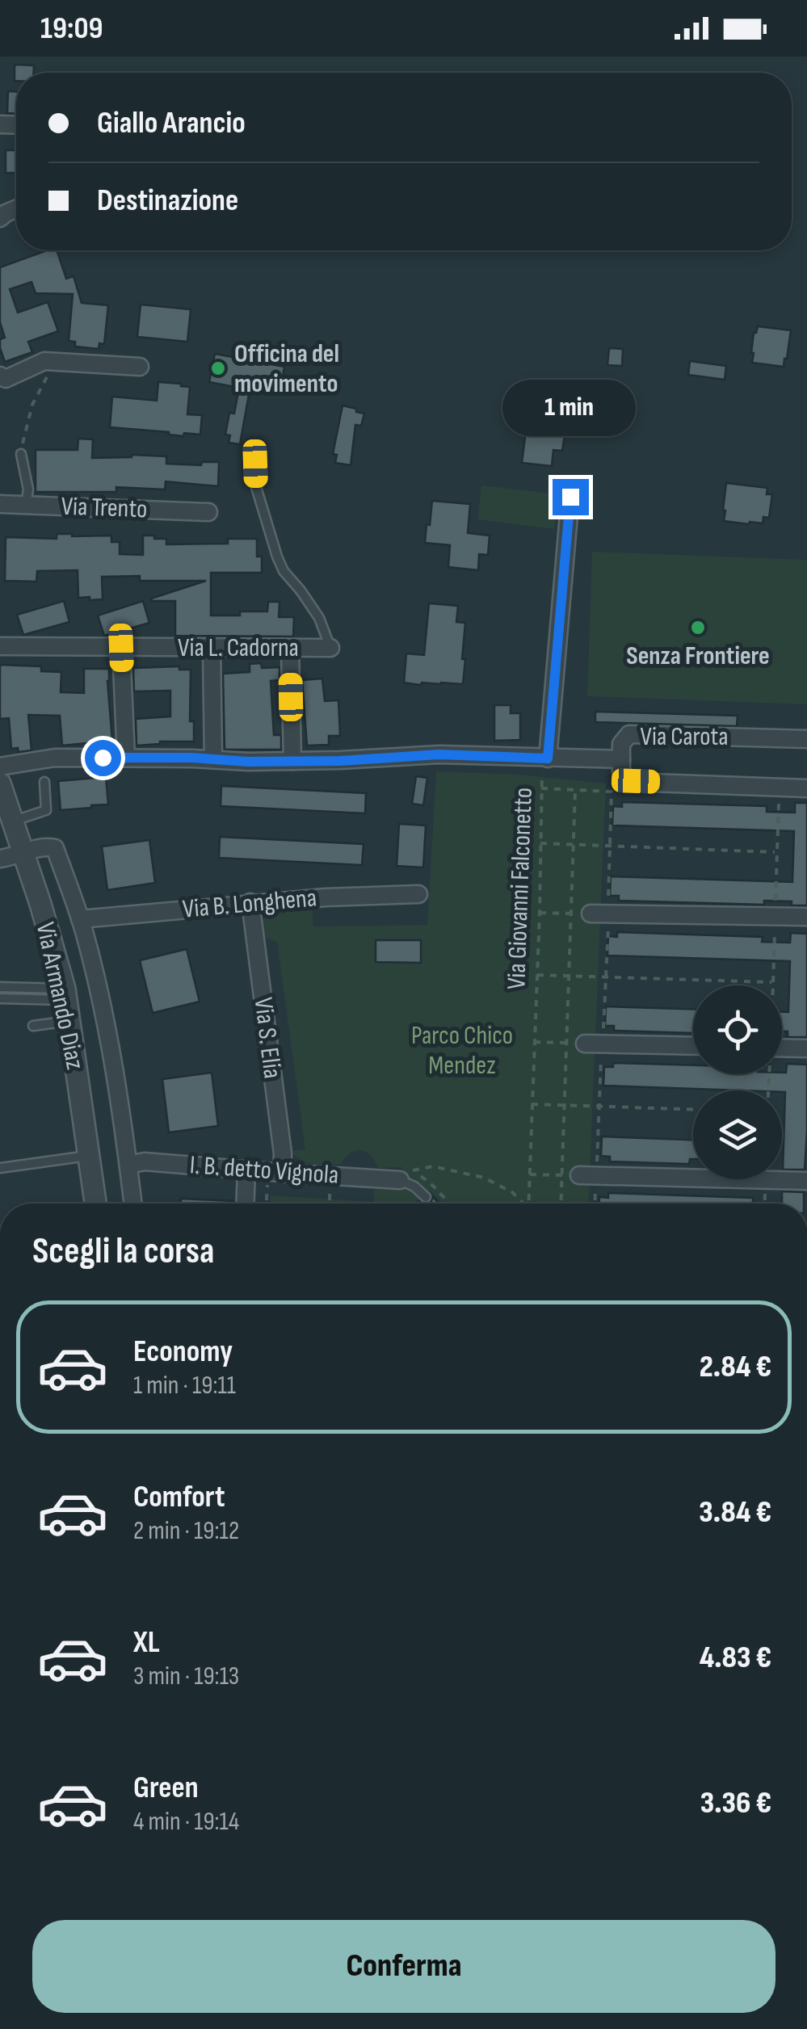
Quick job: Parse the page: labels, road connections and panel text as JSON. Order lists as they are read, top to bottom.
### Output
{
  "streets": {
    "street": [
      "Via Trento",
      "Via L. Cadorna",
      "Via Carota",
      "Via B. Longhena",
      "Via Armando Diaz",
      "Via S. Elia",
      "I. B. detto Vignola"
    ],
    "path": ["Via Giovanni Falconetto"]
  },
  "crossings": [
    ["Via Carota", "Via Giovanni Falconetto"],
    ["Via B. Longhena", "Via S. Elia"],
    ["Via S. Elia", "I. B. detto Vignola"]
  ],
  "parks": ["Parco Chico Mendez"],
  "places": ["Officina del movimento", "Senza Frontiere"],
  "page": {
    "status": "19:09",
    "banner": ["Giallo Arancio", "Destinazione"],
    "bubble": "1 min",
    "heading": "Scegli la corsa",
    "list": [
      {
        "name": "Economy",
        "note": "1 min · 19:11",
        "value": "2.84 €"
      },
      {
        "name": "Comfort",
        "note": "2 min · 19:12",
        "value": "3.84 €"
      },
      {
        "name": "XL",
        "note": "3 min · 19:13",
        "value": "4.83 €"
      },
      {
        "name": "Green",
        "note": "4 min · 19:14",
        "value": "3.36 €"
      }
    ],
    "buttons": "Conferma"
  }
}
